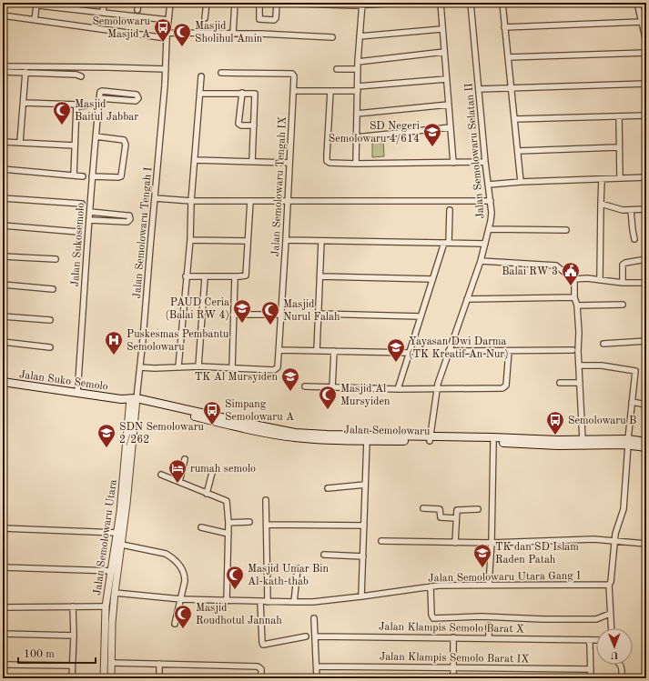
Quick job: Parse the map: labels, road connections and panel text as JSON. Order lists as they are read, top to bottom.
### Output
{
  "streets": {
    "main road": ["Jalan Suko Semolo", "Jalan Semolowaru"],
    "street": [
      "Jalan Semolowaru Selatan II",
      "Jalan Semolowaru Tengah IX",
      "Jalan Semolowaru Tengah I",
      "Jalan Sukosemolo",
      "Jalan Semolowaru Utara",
      "Jalan Semolowaru Utara Gang I",
      "Jalan Klampis Semolo Barat X",
      "Jalan Klampis Semolo Barat IX"
    ]
  },
  "crossings": [
    ["Jalan Semolowaru Selatan II", "Jalan Semolowaru"],
    ["Jalan Semolowaru Tengah I", "Jalan Suko Semolo"],
    ["Jalan Semolowaru Tengah I", "Jalan Semolowaru"],
    ["Jalan Semolowaru Tengah I", "Jalan Semolowaru Utara"],
    ["Jalan Sukosemolo", "Jalan Suko Semolo"],
    ["Jalan Suko Semolo", "Jalan Semolowaru"],
    ["Jalan Suko Semolo", "Jalan Semolowaru Utara"],
    ["Jalan Semolowaru", "Jalan Semolowaru Utara"],
    ["Jalan Semolowaru Utara", "Jalan Semolowaru Utara Gang I"]
  ],
  "places": {
    "bus stop": ["Semolowaru Masjid A", "Simpang Semolowaru A", "Semolowaru B"],
    "mosque": [
      "Masjid Sholihul Amin",
      "Masjid Baitul Jabbar",
      "Masjid Nurul Falah",
      "Masjid Al Mursyiden",
      "Masjid Umar Bin Al-kath-thab",
      "Masjid Roudhotul Jannah"
    ],
    "school or university": [
      "SD Negeri Semolowaru 4/614",
      "PAUD Ceria (Balai RW 4)",
      "Yayasan Dwi Darma (TK Kreatif An Nur)",
      "TK Al Mursyiden",
      "SDN Semolowaru 2/262",
      "TK dan SD Islam Raden Patah"
    ],
    "public building": ["Balai RW 3"],
    "hospital": ["Puskesmas Pembantu Semolowaru"],
    "hotel": ["rumah semolo"]
  },
  "scale_bar": "100 m",
  "north": "bottom"
}
